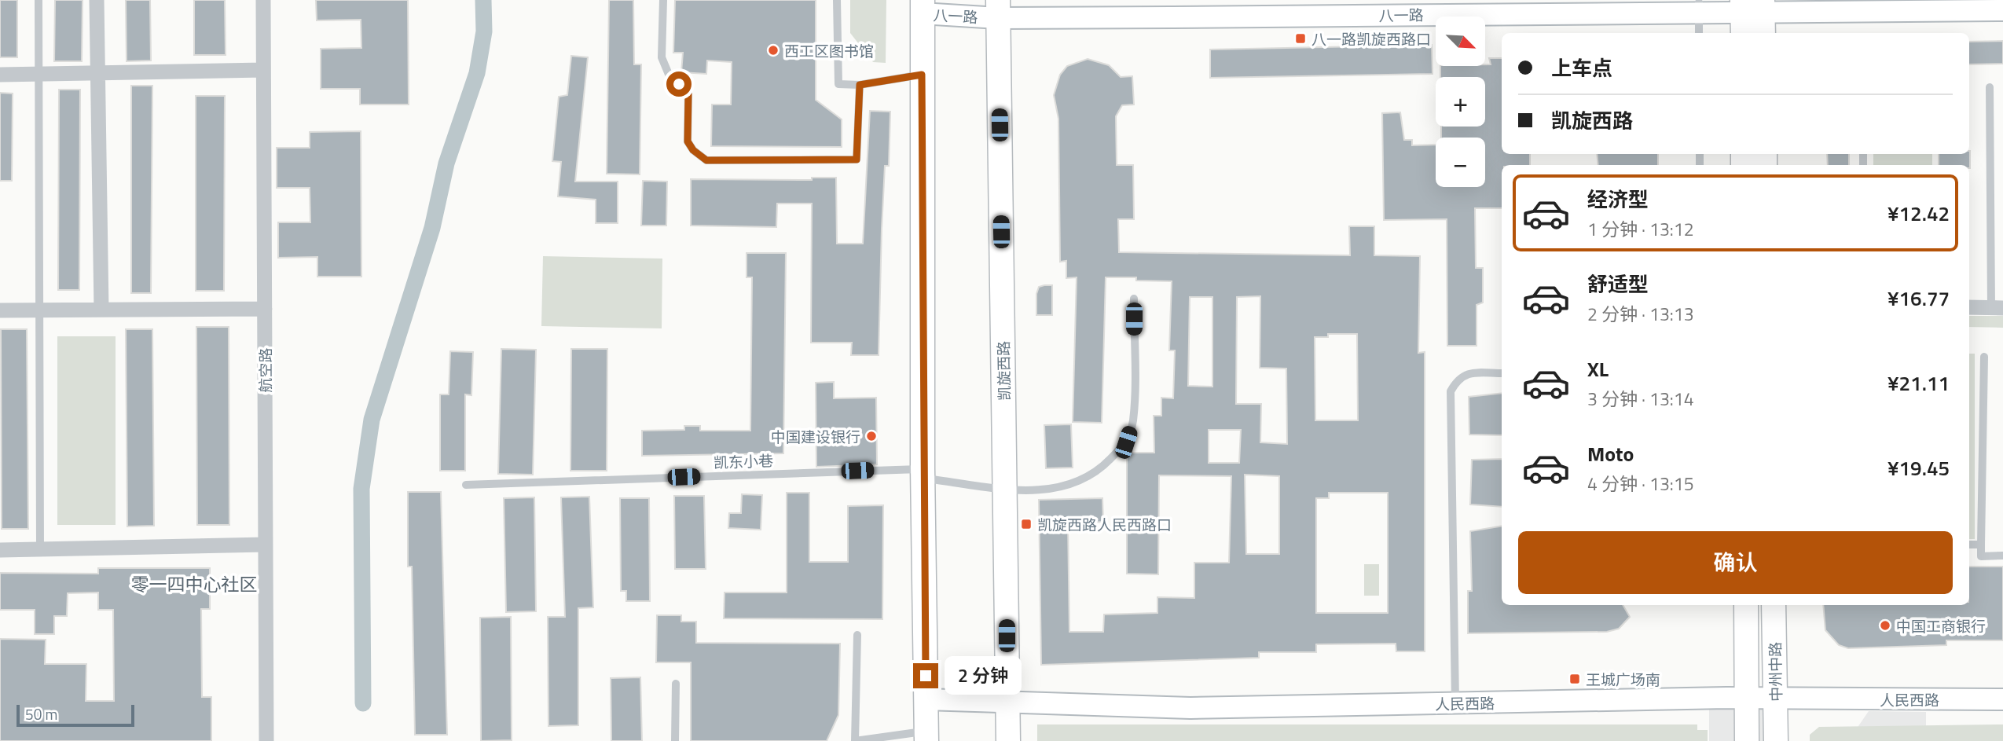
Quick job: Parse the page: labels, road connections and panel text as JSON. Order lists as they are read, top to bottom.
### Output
{
  "streets": {
    "main road": ["凯旋西路", "中州中路"],
    "street": ["八一路", "航空路", "人民西路"],
    "lane": ["凯东小巷"]
  },
  "crossings": [
    ["八一路", "凯旋西路"],
    ["凯旋西路", "凯东小巷"],
    ["凯旋西路", "人民西路"],
    ["中州中路", "人民西路"]
  ],
  "districts": ["零一四中心社区"],
  "places": {
    "transit": ["八一路凯旋西路口", "凯旋西路人民西路口", "王城广场南"],
    "other": ["西工区图书馆", "中国建设银行", "中国工商银行"]
  },
  "scale_bar": "50 m",
  "north": "bottom right",
  "page": {
    "map_buttons": ["+", "−"],
    "banner": ["上车点", "凯旋西路"],
    "list": [
      {
        "name": "经济型",
        "note": "1 分钟 · 13:12",
        "value": "¥12.42"
      },
      {
        "name": "舒适型",
        "note": "2 分钟 · 13:13",
        "value": "¥16.77"
      },
      {
        "name": "XL",
        "note": "3 分钟 · 13:14",
        "value": "¥21.11"
      },
      {
        "name": "Moto",
        "note": "4 分钟 · 13:15",
        "value": "¥19.45"
      }
    ],
    "buttons": "确认",
    "bubble": "2 分钟",
    "scale": "50 m"
  }
}
